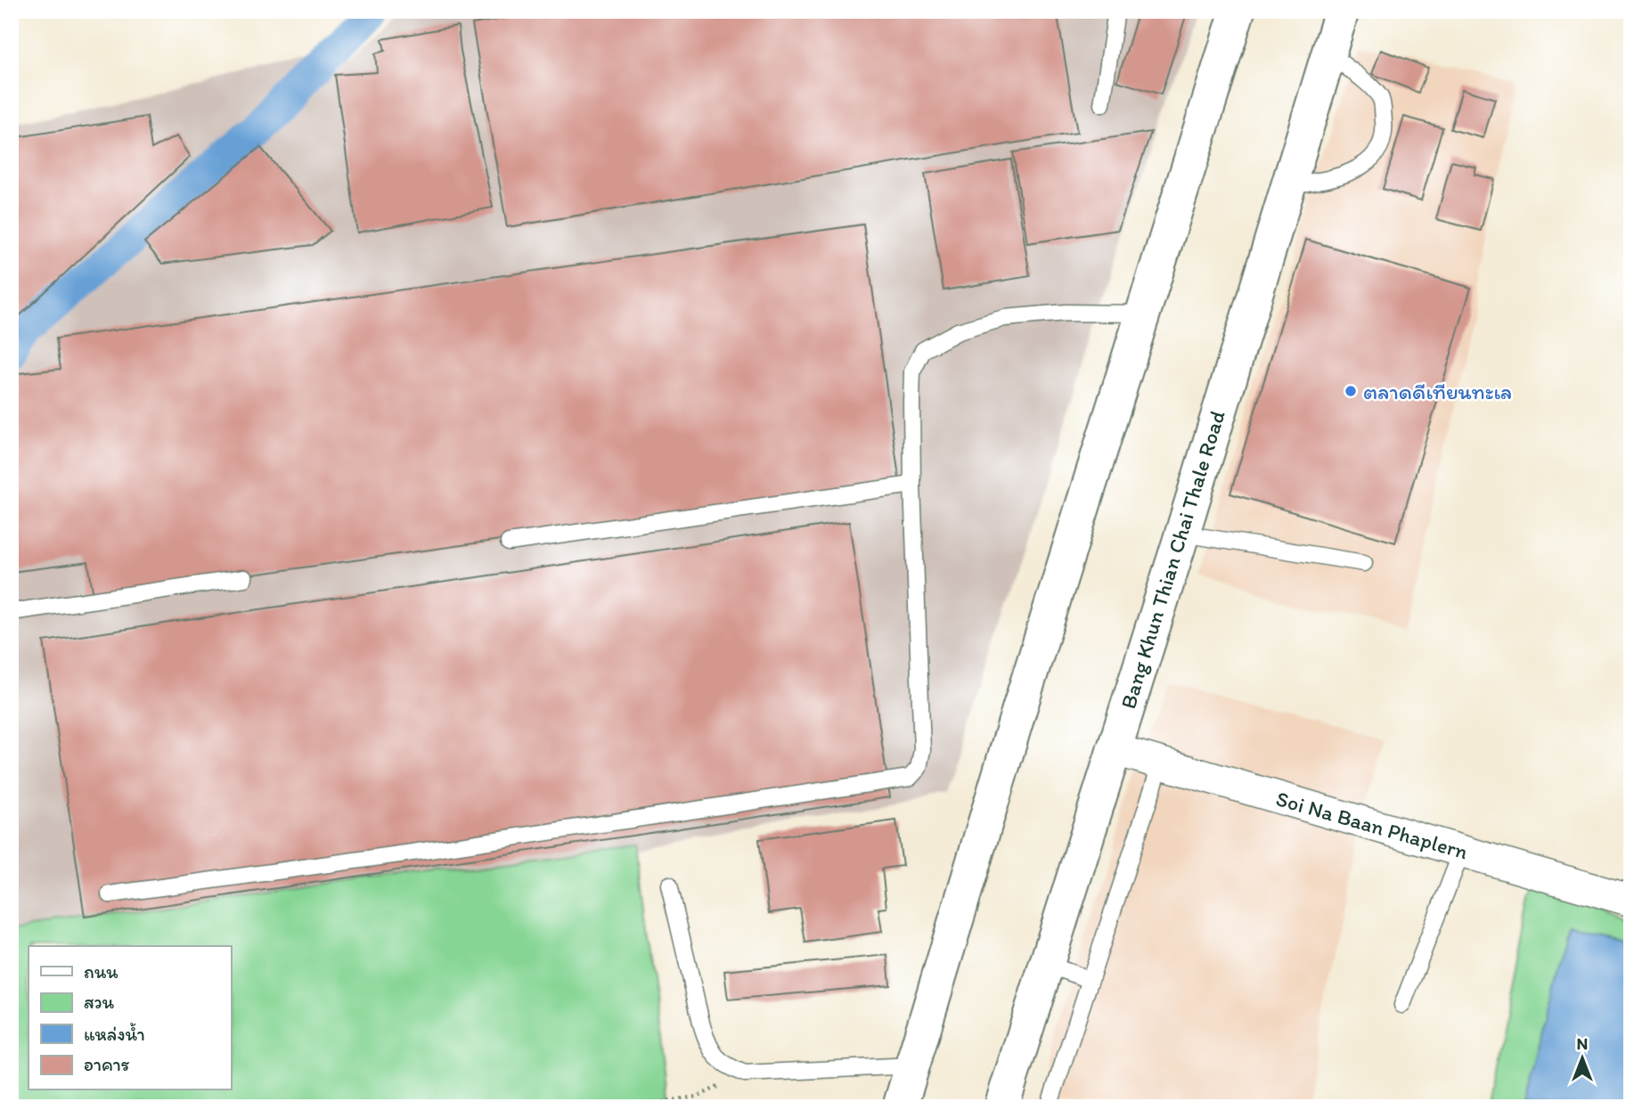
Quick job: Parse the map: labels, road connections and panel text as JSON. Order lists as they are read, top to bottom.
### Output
{
  "streets": {
    "main road": ["Bang Khun Thian Chai Thale Road"],
    "street": ["Soi Na Baan Phaplern"]
  },
  "crossings": [
    ["Bang Khun Thian Chai Thale Road", "Soi Na Baan Phaplern"]
  ],
  "places": ["ตลาดดีเทียนทะเล"],
  "legend": [
    "ถนน",
    "สวน",
    "แหล่งน้ำ",
    "อาคาร"
  ],
  "north": "top"
}
